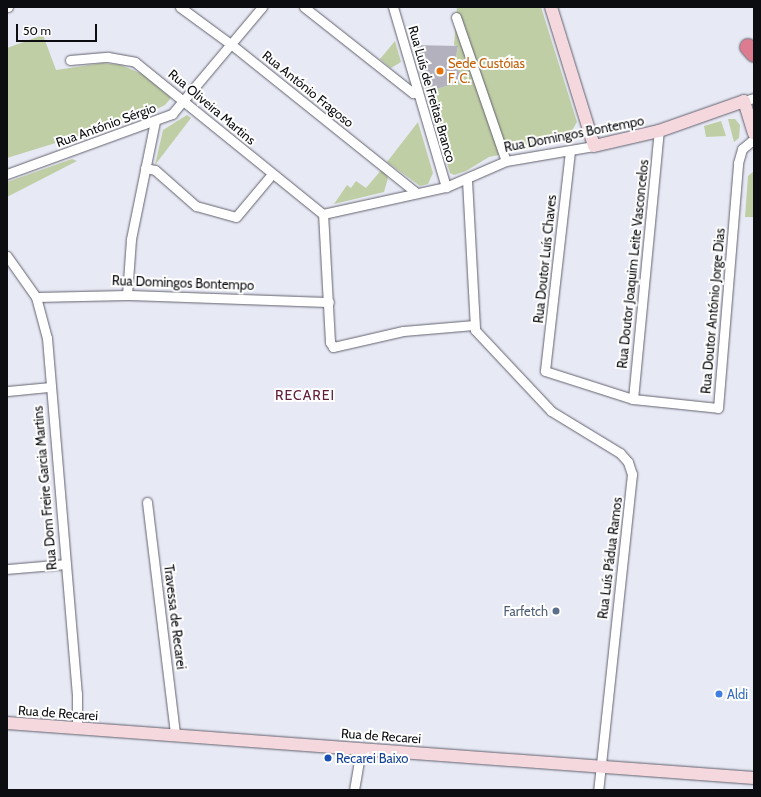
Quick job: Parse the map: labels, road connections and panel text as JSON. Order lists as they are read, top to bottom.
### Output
{
  "streets": {
    "main road": ["Rua Domingos Bontempo", "Rua de Recarei"],
    "street": [
      "Rua António Fragoso",
      "Rua Luís de Freitas Branco",
      "Rua Oliveira Martins",
      "Rua António Sérgio",
      "Rua Doutor Luís Chaves",
      "Rua Doutor Joaquim Leite Vasconcelos",
      "Rua Doutor António Jorge Dias",
      "Rua Dom Freire Garcia Martins",
      "Rua Luís Pádua Ramos",
      "Travessa de Recarei"
    ]
  },
  "crossings": [
    ["Rua António Fragoso", "Rua António Sérgio"],
    ["Rua António Fragoso", "Rua Domingos Bontempo"],
    ["Rua Luís de Freitas Branco", "Rua Domingos Bontempo"],
    ["Rua Oliveira Martins", "Rua António Sérgio"],
    ["Rua Oliveira Martins", "Rua Domingos Bontempo"],
    ["Rua Domingos Bontempo", "Rua Doutor Luís Chaves"],
    ["Rua Domingos Bontempo", "Rua Doutor Joaquim Leite Vasconcelos"],
    ["Rua Domingos Bontempo", "Rua Dom Freire Garcia Martins"],
    ["Rua Doutor Luís Chaves", "Rua Doutor António Jorge Dias"],
    ["Rua Doutor Joaquim Leite Vasconcelos", "Rua Doutor António Jorge Dias"],
    ["Rua Dom Freire Garcia Martins", "Rua de Recarei"],
    ["Rua Luís Pádua Ramos", "Rua de Recarei"],
    ["Travessa de Recarei", "Rua de Recarei"]
  ],
  "districts": ["RECAREI"],
  "places": [
    "Sede Custóias F. C.",
    "Farfetch",
    "Aldi",
    "Recarei Baixo"
  ],
  "scale_bar": "50 m"
}
